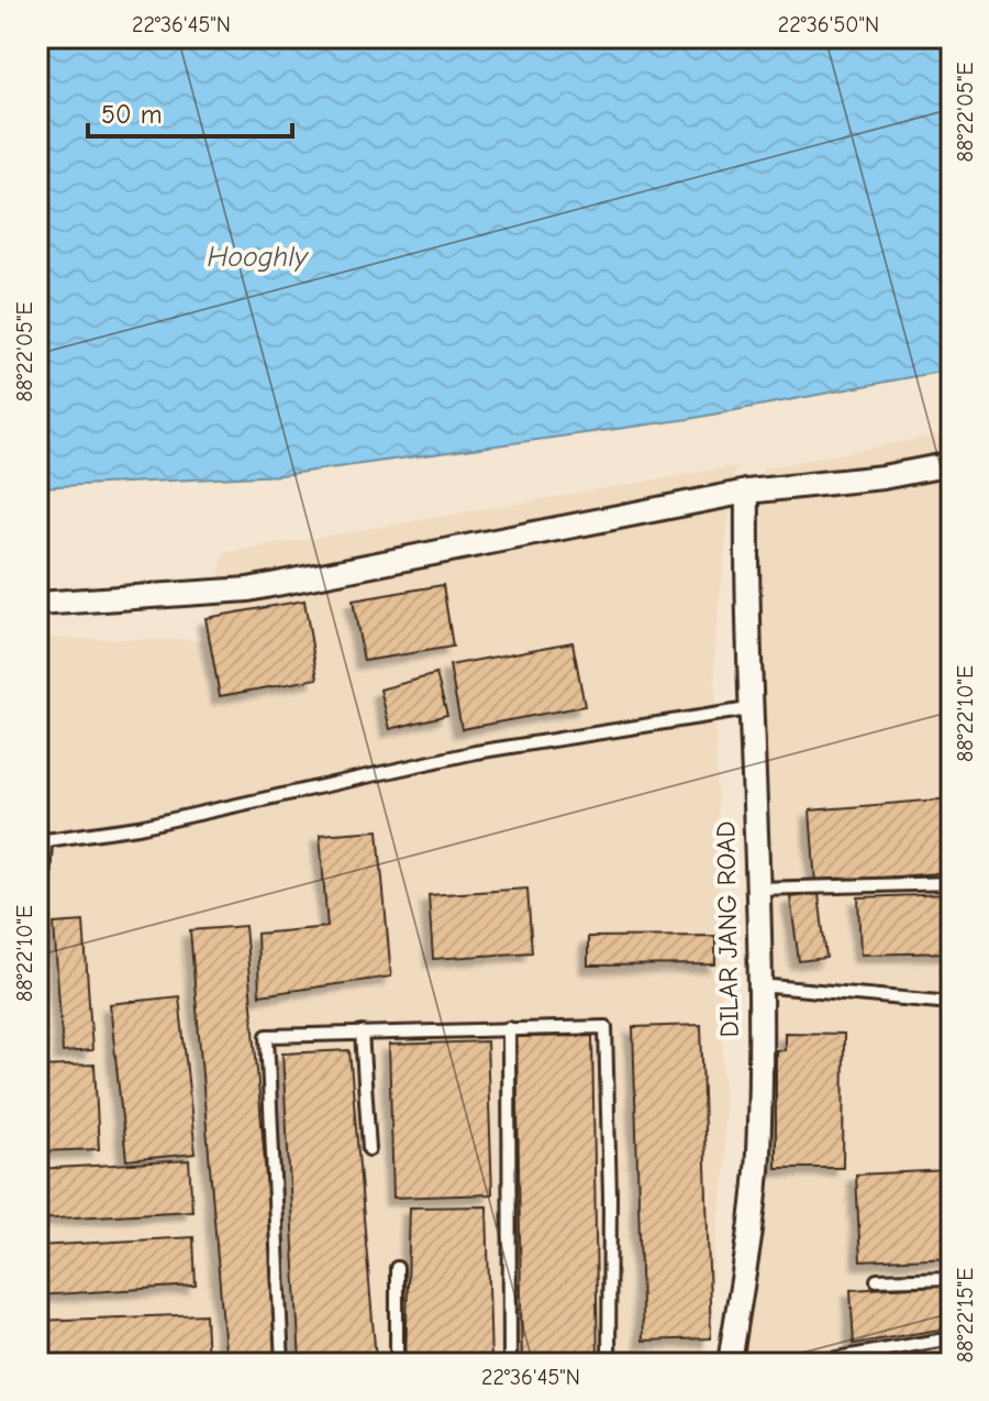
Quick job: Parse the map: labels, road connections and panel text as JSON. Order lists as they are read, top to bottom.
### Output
{
  "streets": {
    "street": ["DILAR JANG ROAD"]
  },
  "water": ["Hooghly"],
  "scale_bar": "50 m",
  "coordinates": [
    "22°36'45\"N",
    "22°36'50\"N",
    "88°22'05\"E",
    "88°22'10\"E",
    "88°22'15\"E"
  ]
}
